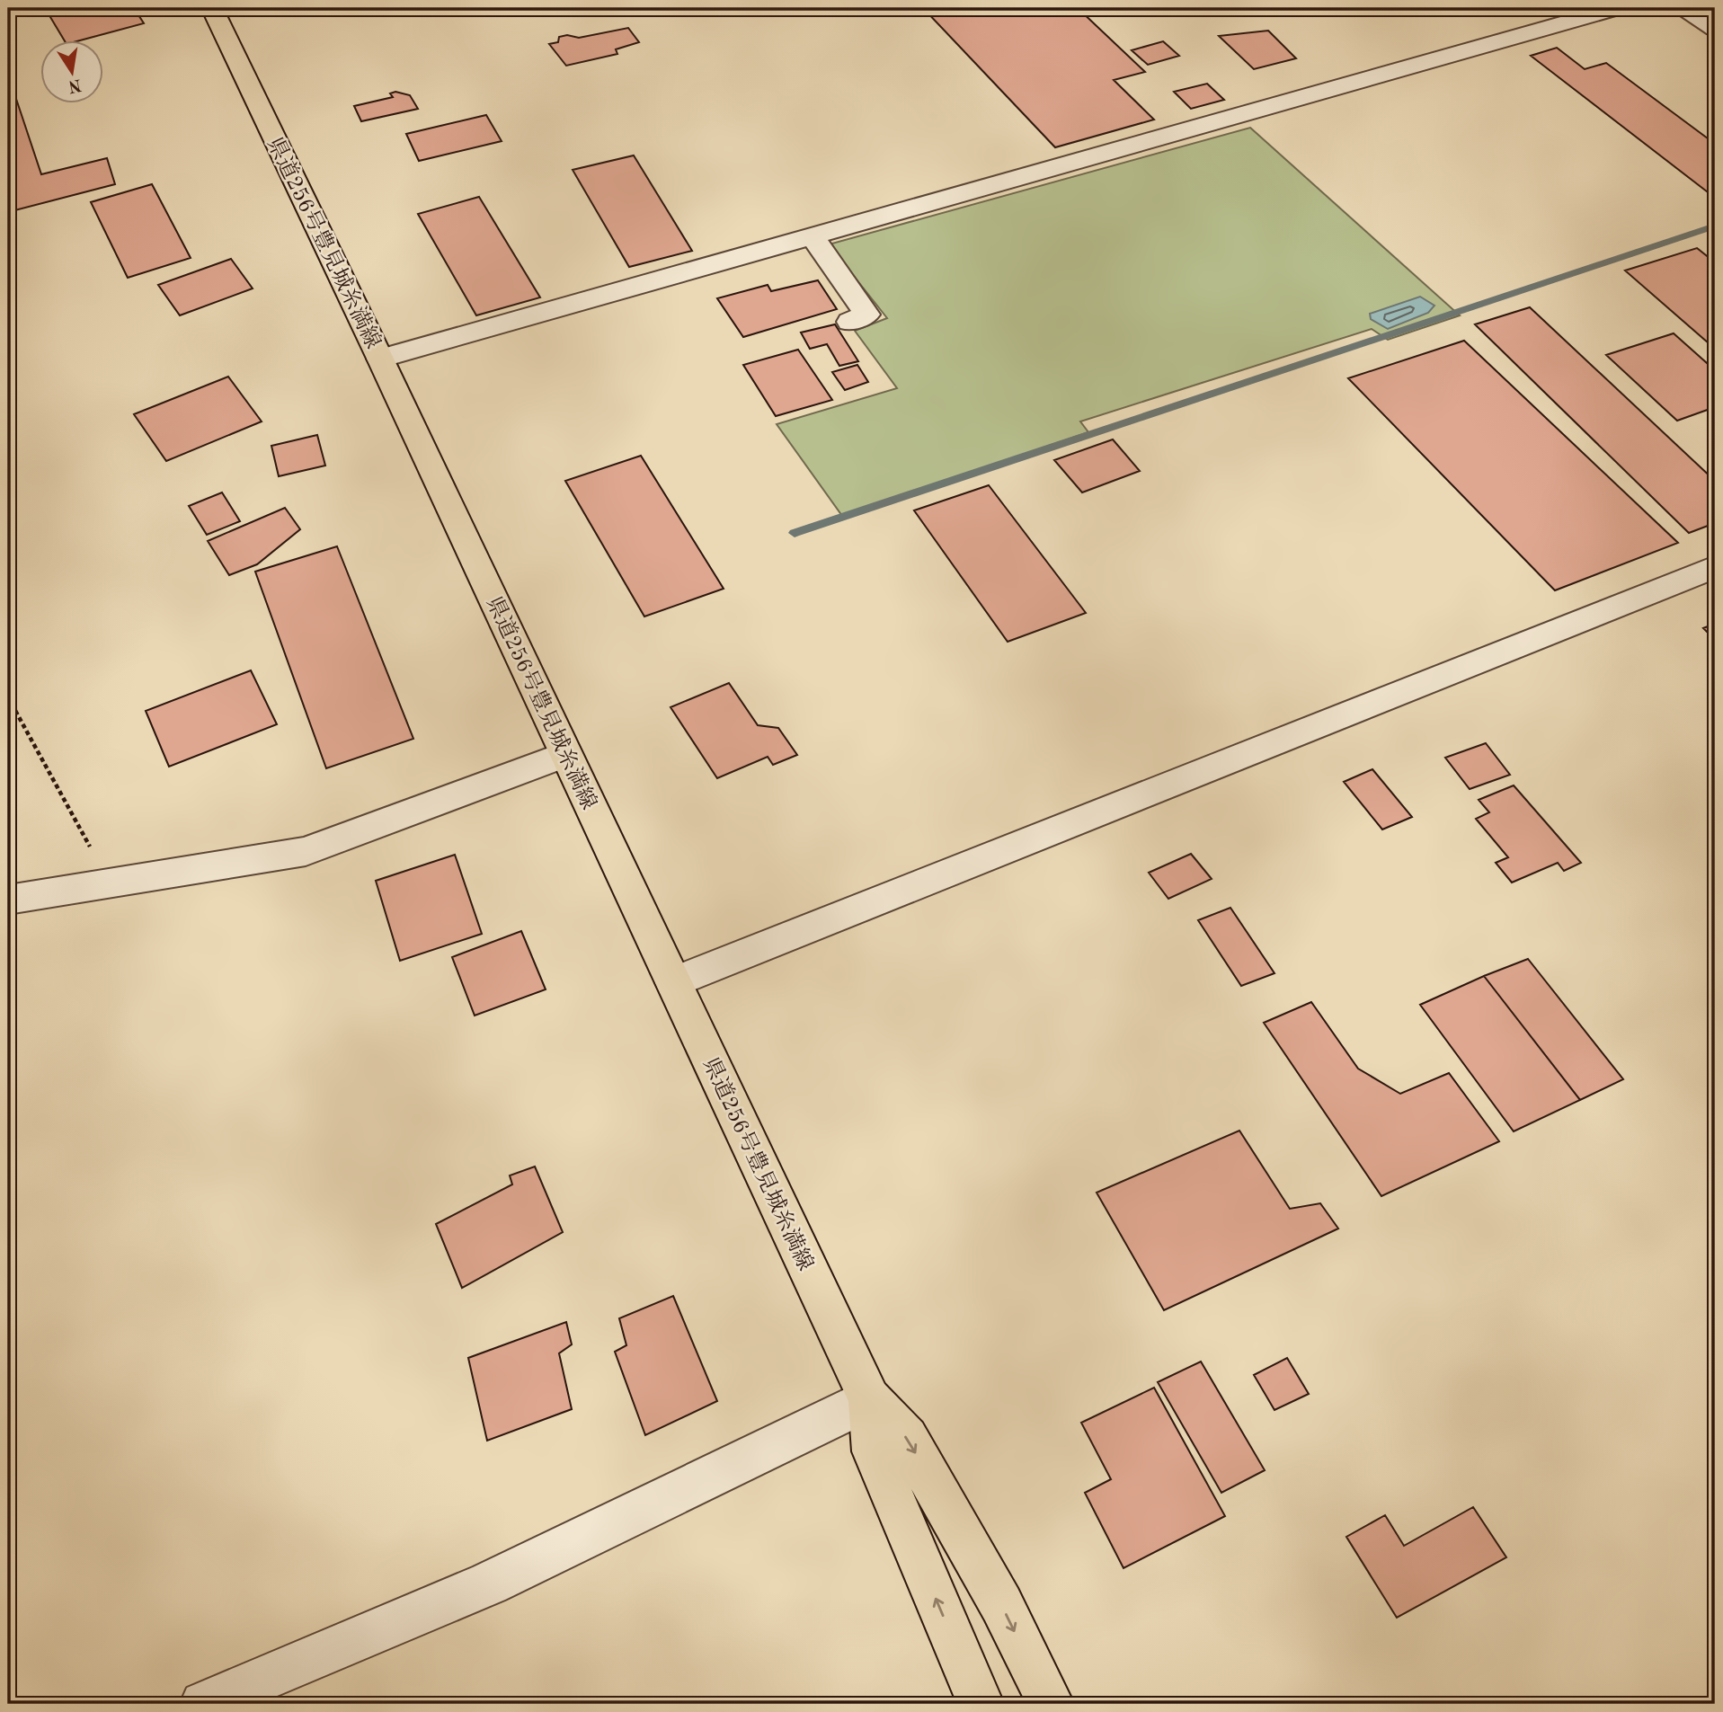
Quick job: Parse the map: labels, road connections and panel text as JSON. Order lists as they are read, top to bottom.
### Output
{
  "streets": {
    "main road": ["県道256号豊見城糸満線"]
  },
  "north": "bottom"
}
